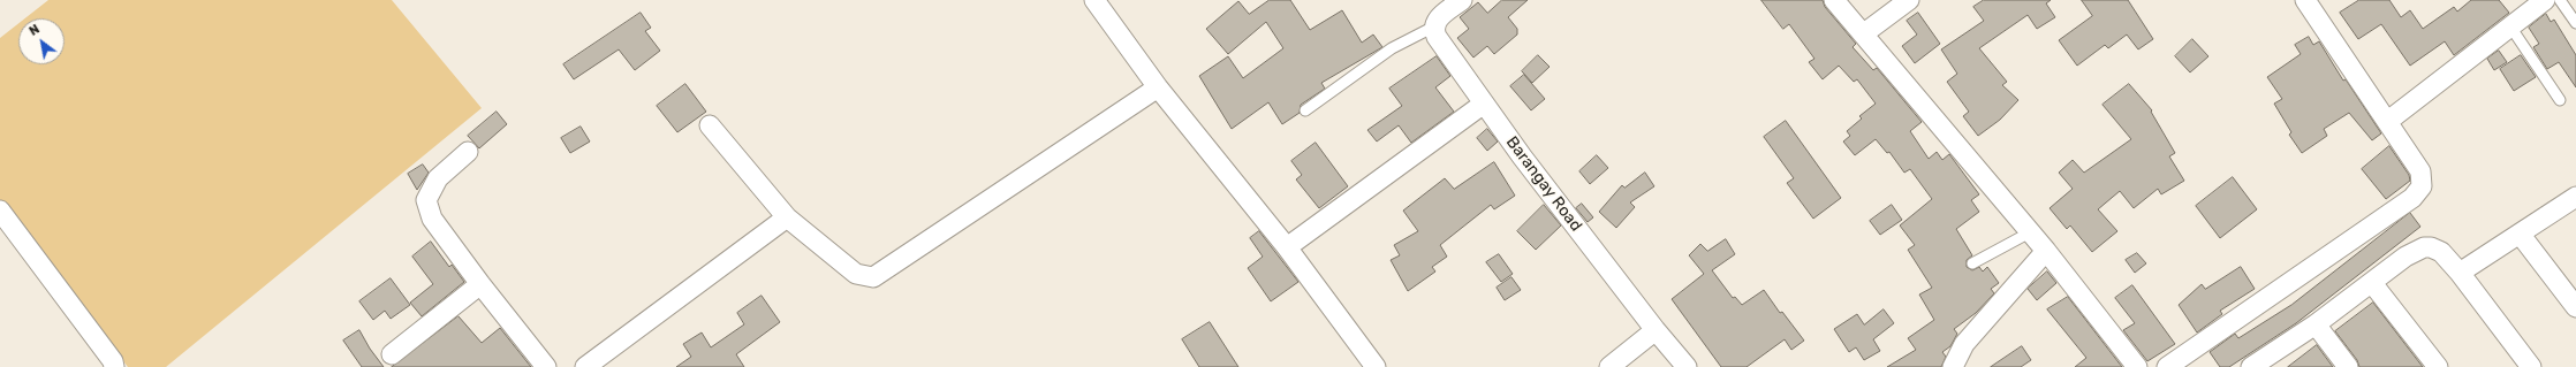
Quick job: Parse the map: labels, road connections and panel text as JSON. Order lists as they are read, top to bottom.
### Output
{
  "streets": {
    "street": ["Barangay Road"]
  },
  "north": "top left"
}
